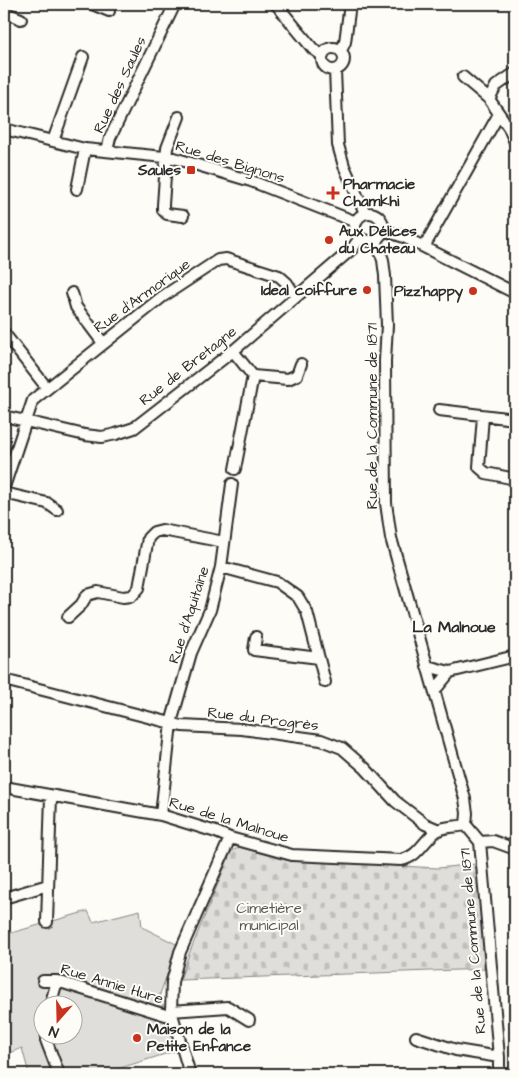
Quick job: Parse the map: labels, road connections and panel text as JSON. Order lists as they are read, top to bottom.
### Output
{
  "streets": {
    "street": [
      "Rue des Saules",
      "Rue des Bignons",
      "Rue d'Armorique",
      "Rue de Bretagne",
      "Rue de la Commune de 1871",
      "Rue d'Aquitaine",
      "Rue du Progrès",
      "Rue de la Malnoue",
      "Rue Annie Hure"
    ]
  },
  "crossings": [
    ["Rue des Saules", "Rue des Bignons"],
    ["Rue des Bignons", "Rue de Bretagne"],
    ["Rue des Bignons", "Rue de la Commune de 1871"],
    ["Rue d'Armorique", "Rue de Bretagne"],
    ["Rue de Bretagne", "Rue de la Commune de 1871"],
    ["Rue d'Aquitaine", "Rue du Progrès"],
    ["Rue d'Aquitaine", "Rue de la Malnoue"],
    ["Rue du Progrès", "Rue de la Malnoue"]
  ],
  "districts": ["La Malnoue"],
  "parks": ["Cimetière municipal"],
  "places": {
    "transit": ["Saules"],
    "health": ["Pharmacie Chamkhi"],
    "other": [
      "Aux Délices du Chateau",
      "Ideal coiffure",
      "Pizz'happy",
      "Maison de la Petite Enfance"
    ]
  },
  "north": "bottom"
}
